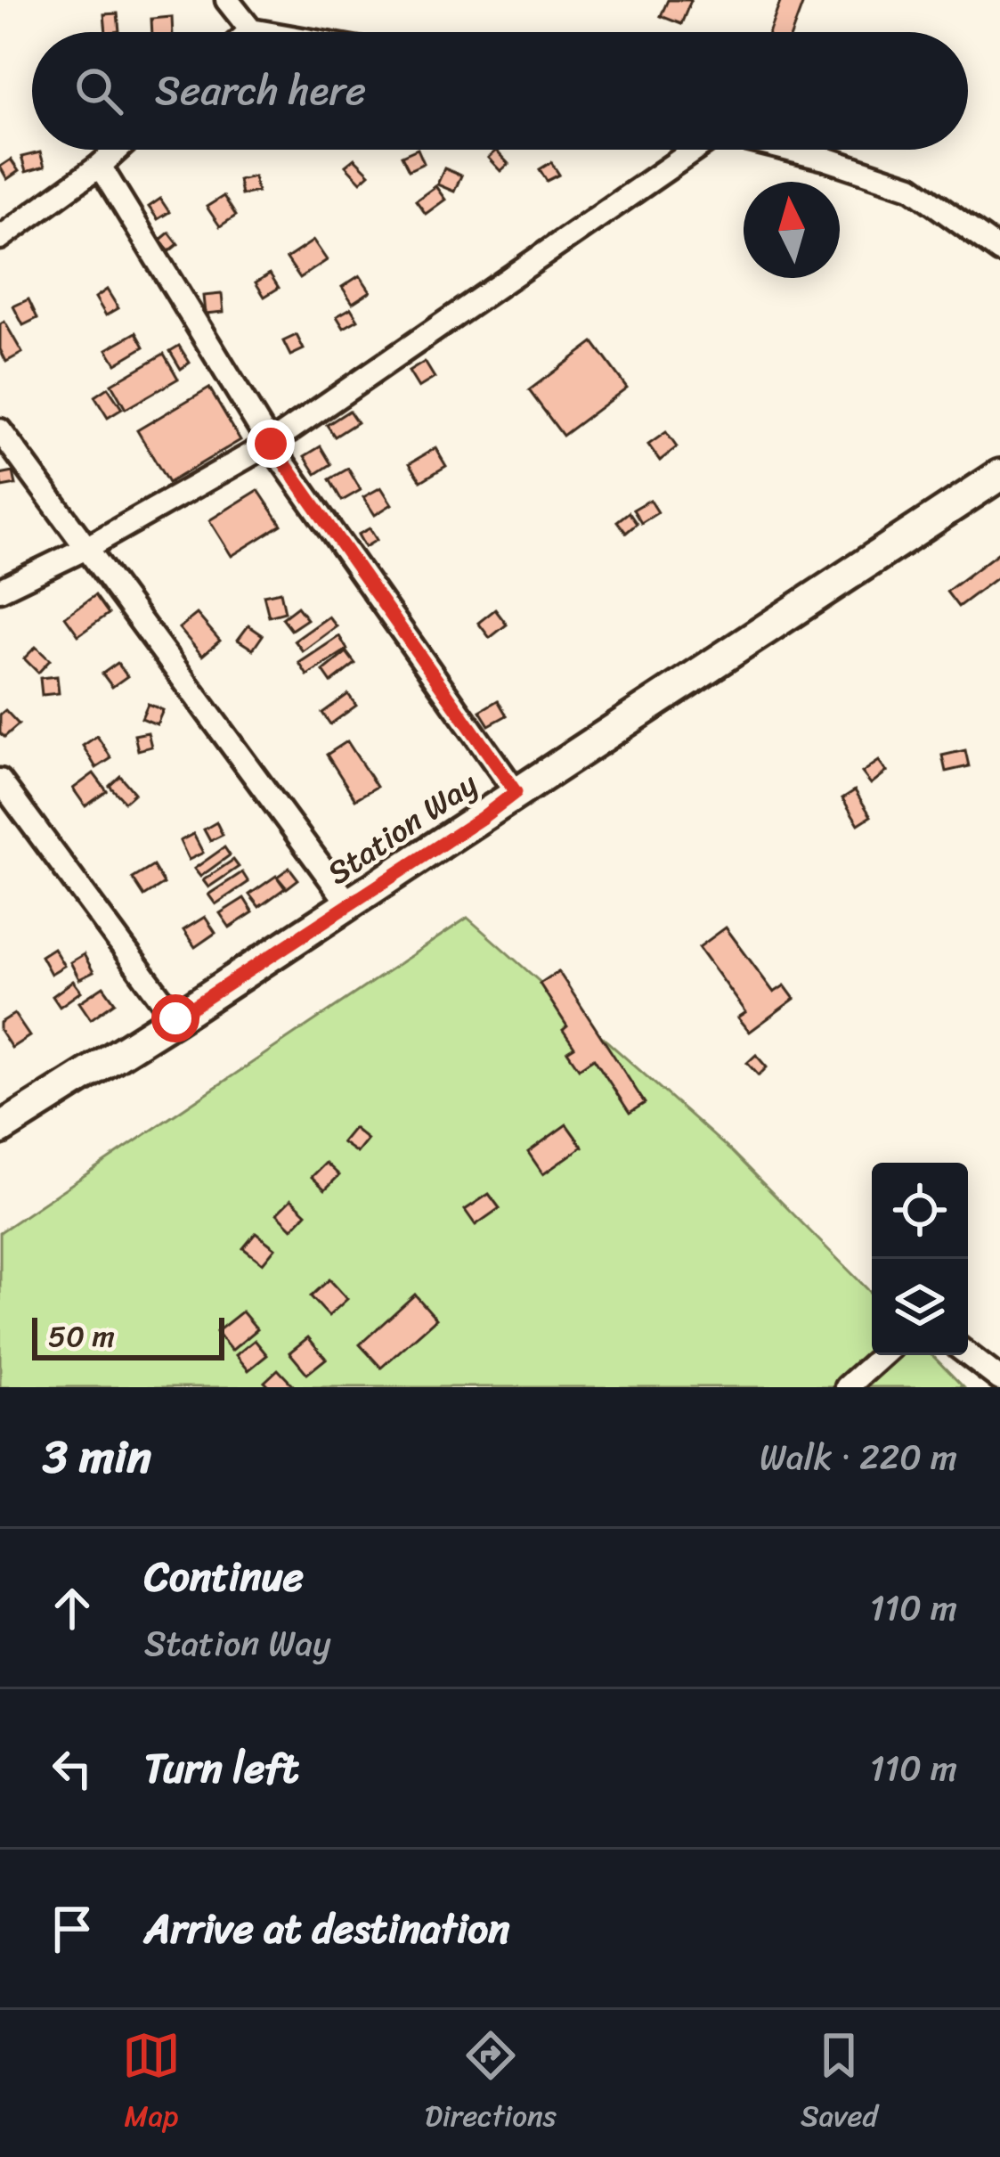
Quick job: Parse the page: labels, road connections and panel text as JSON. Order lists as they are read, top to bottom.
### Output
{
  "streets": {
    "main road": ["Station Way"]
  },
  "scale_bar": "50 m",
  "north": "top",
  "page": {
    "search": "Search here",
    "scale": "50 m",
    "heading": ["3 min", "Walk · 220 m"],
    "list": [
      ["Continue", "Station Way", "110 m"],
      ["Turn left", "110 m"],
      "Arrive at destination"
    ],
    "nav": ["Map", "Directions", "Saved"]
  }
}
